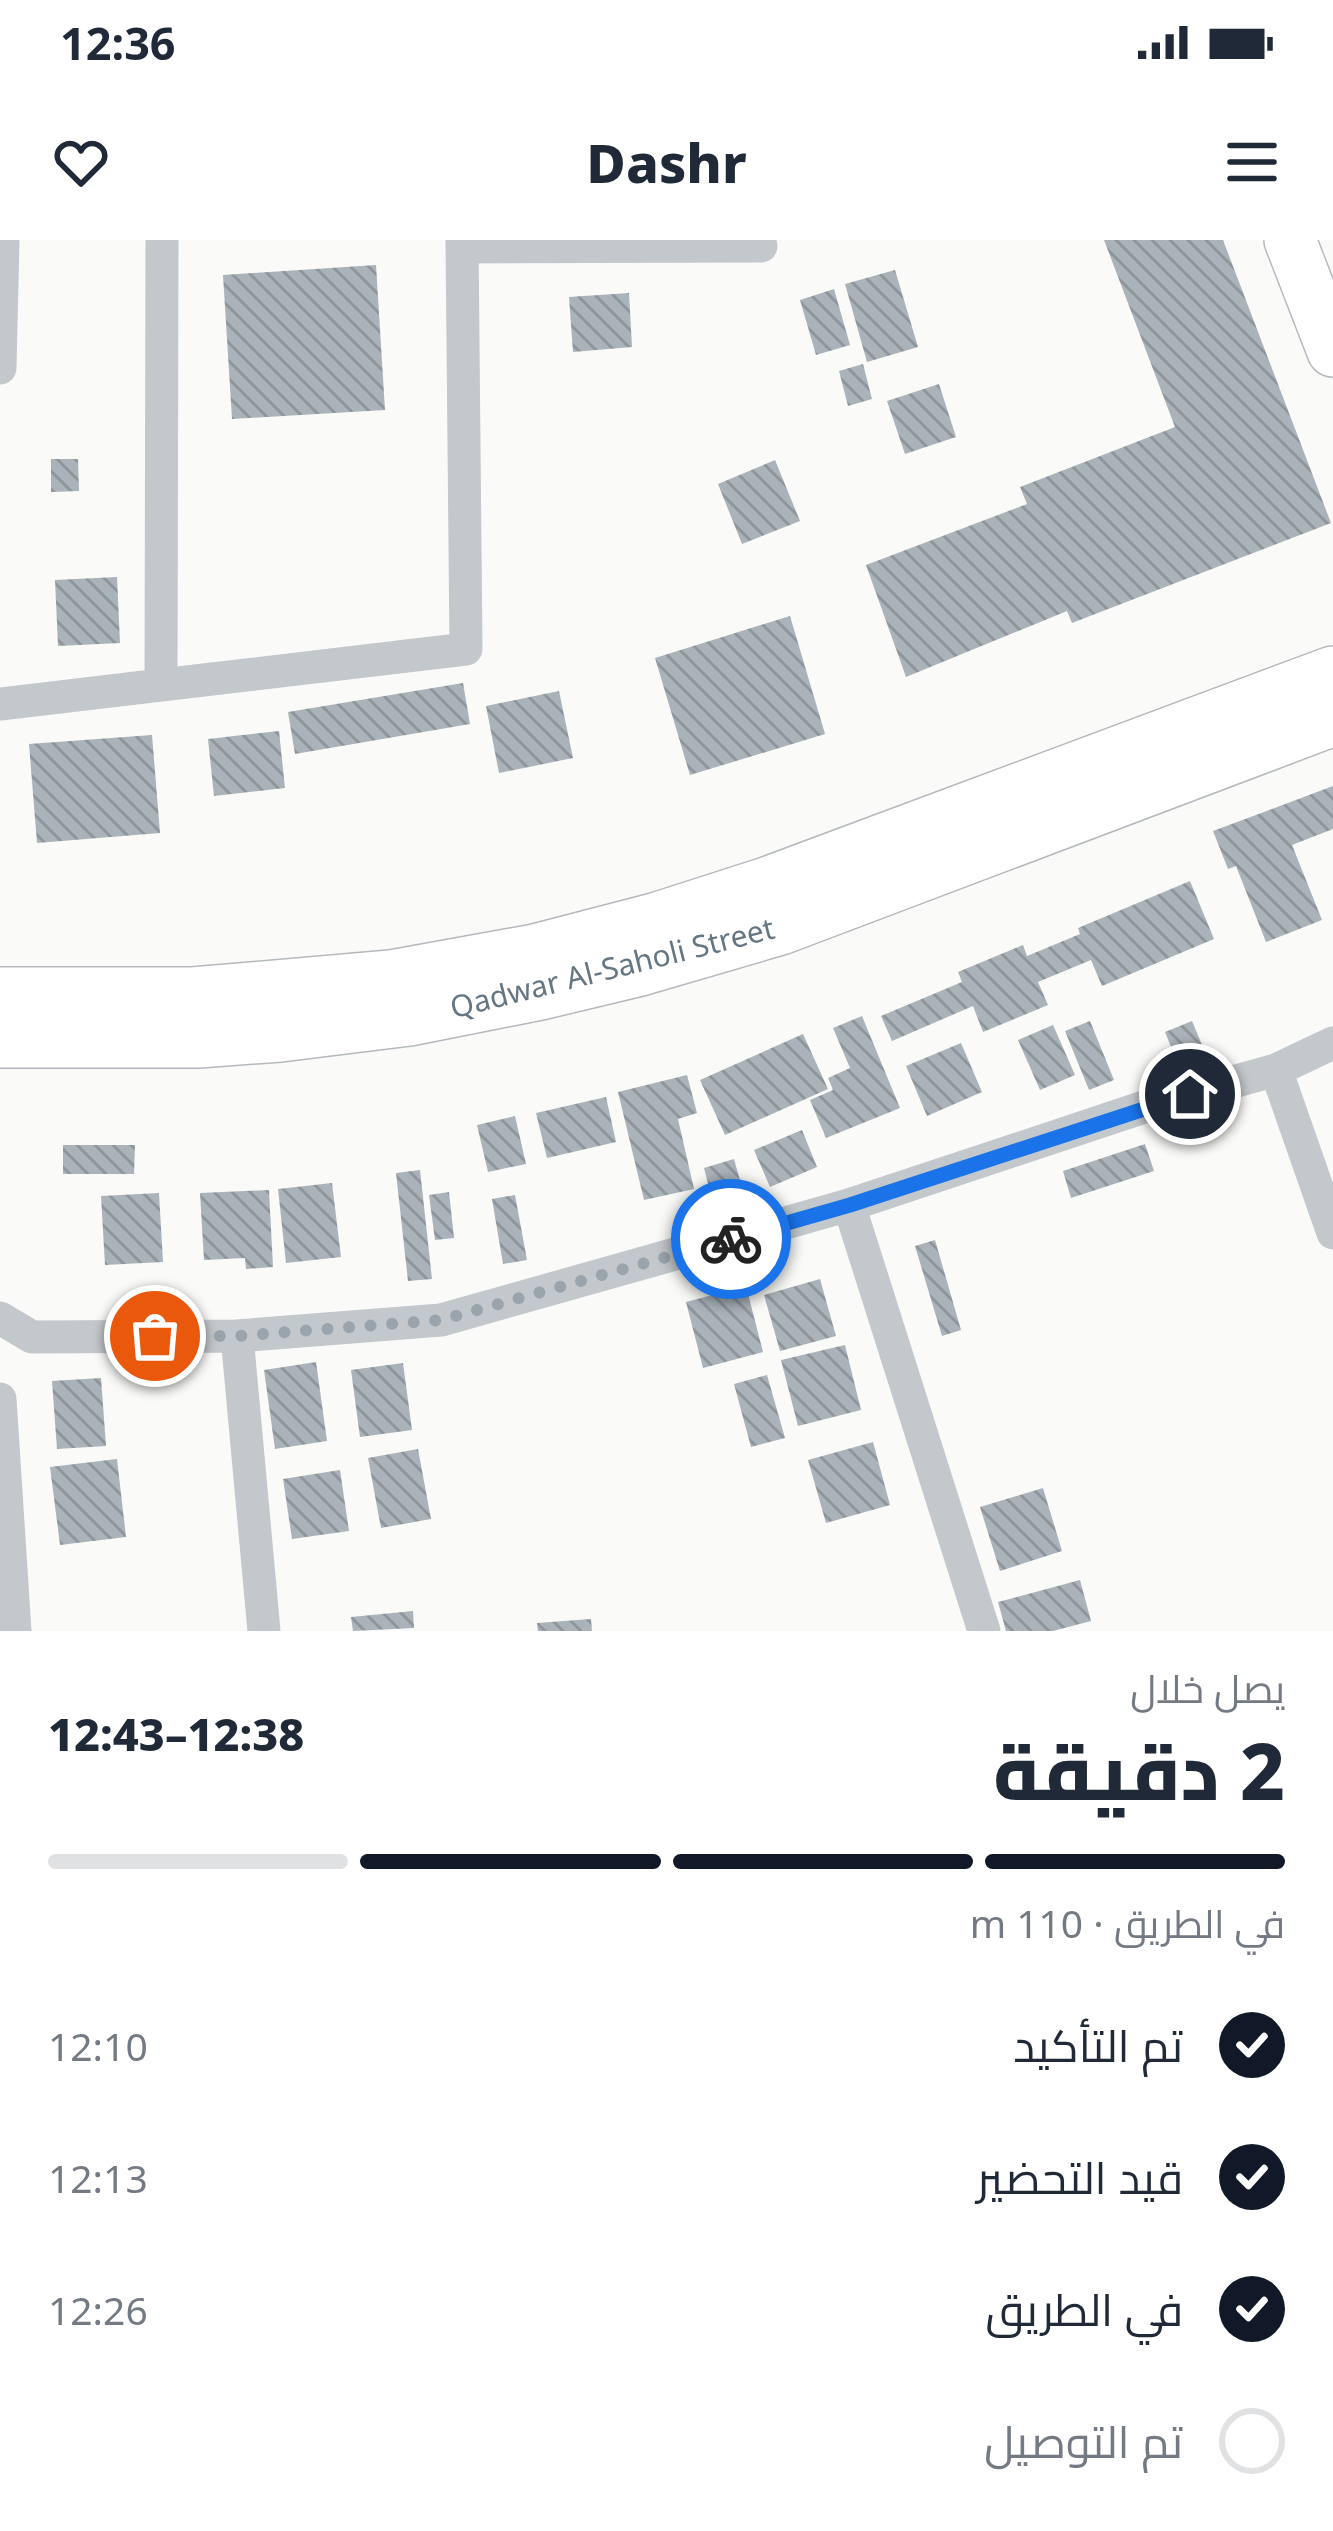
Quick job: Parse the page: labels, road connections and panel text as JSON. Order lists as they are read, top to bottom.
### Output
{
  "streets": {
    "highway": ["Qadwar Al-Saholi Street"]
  },
  "page": {
    "status": "12:36",
    "header": "Dashr",
    "heading": ["2 دقيقة", "يصل خلال", "12:38–12:43"],
    "bar": "في الطريق · 110 m",
    "list": [
      ["تم التأكيد", "12:10"],
      ["قيد التحضير", "12:13"],
      ["في الطريق", "12:26"],
      "تم التوصيل"
    ]
  }
}
